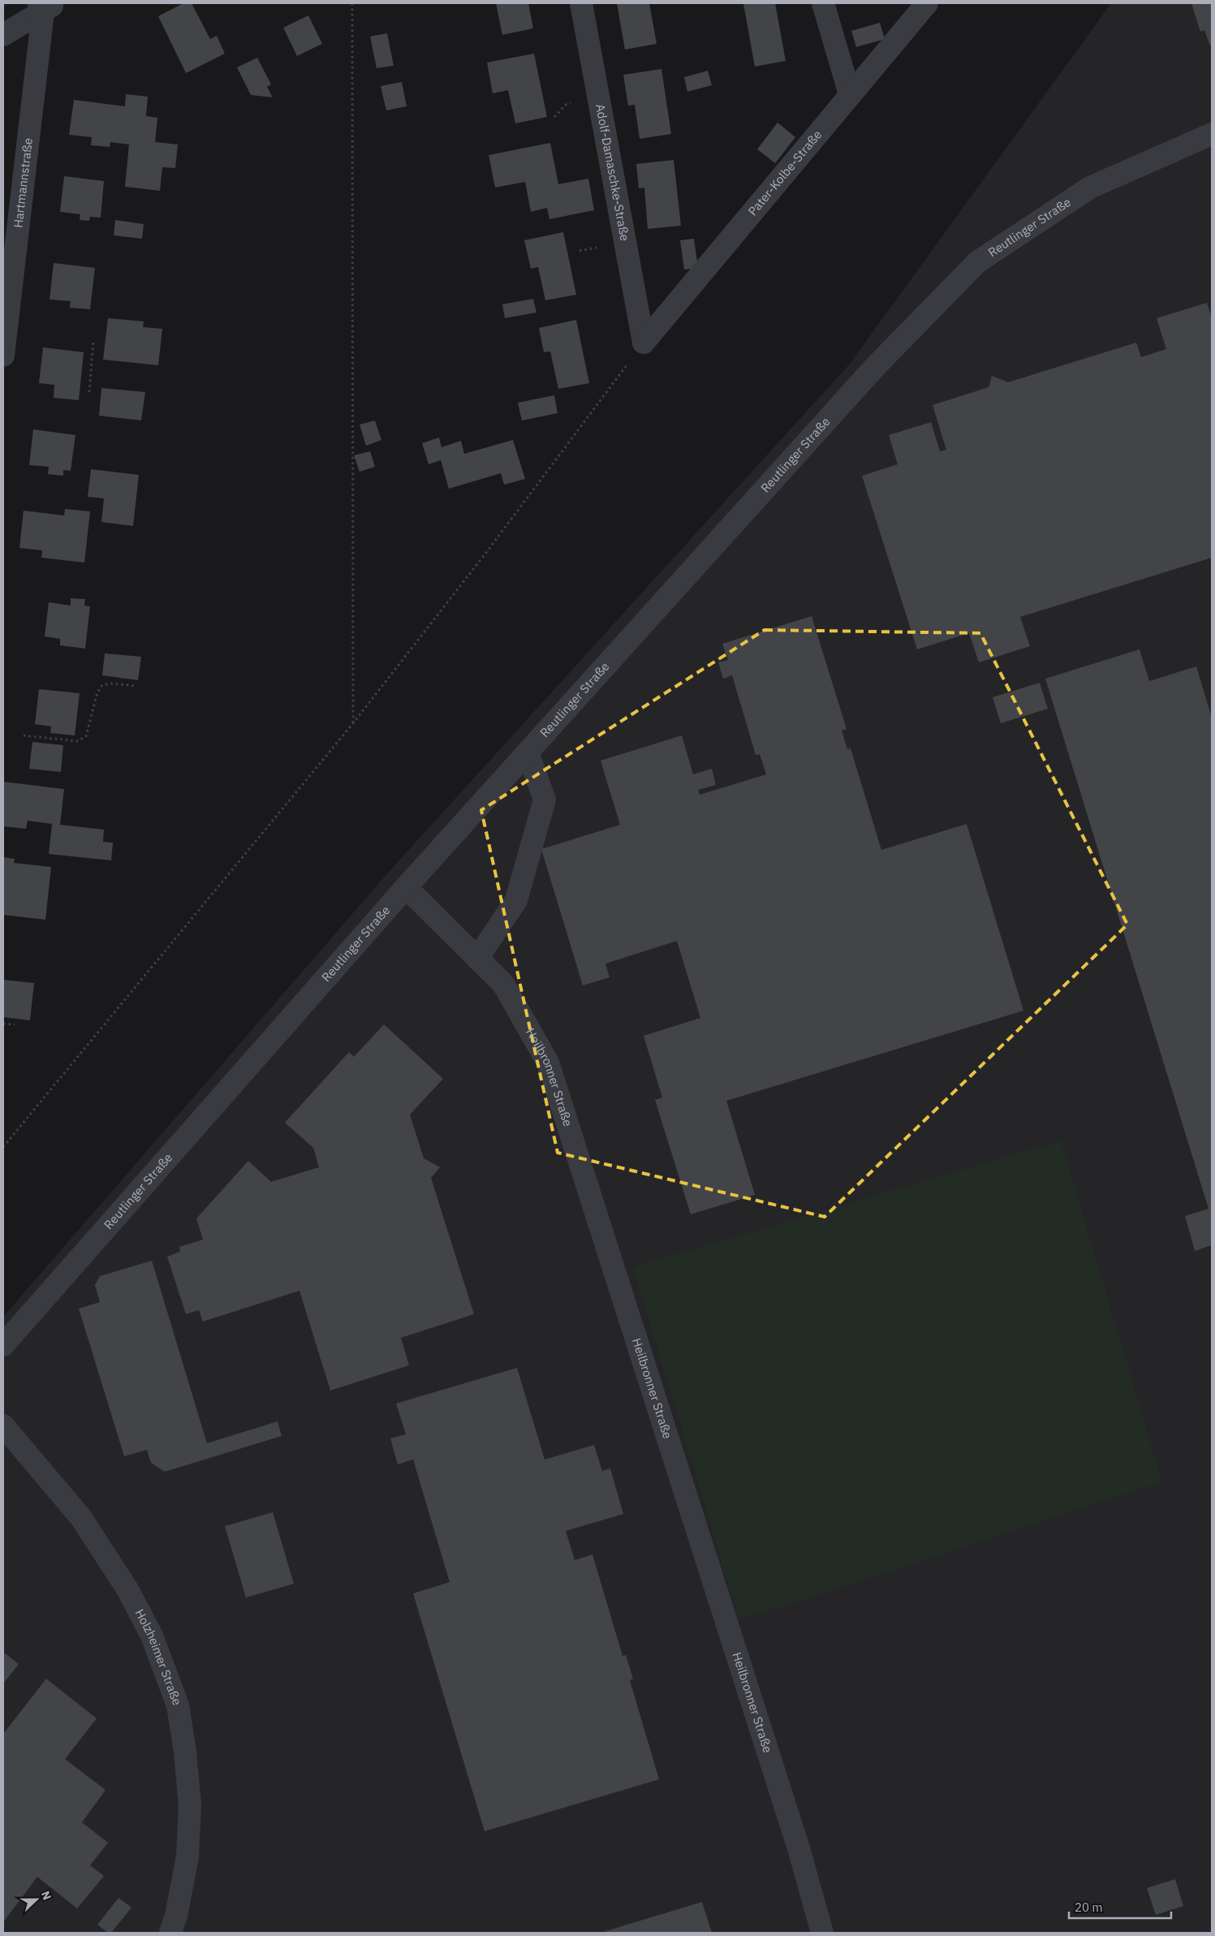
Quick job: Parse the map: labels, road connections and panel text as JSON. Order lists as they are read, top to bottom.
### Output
{
  "streets": {
    "street": [
      "Adolf-Damaschke-Straße",
      "Pater-Kolbe-Straße",
      "Hartmannstraße",
      "Reutlinger Straße",
      "Heilbronner Straße",
      "Holzheimer Straße"
    ]
  },
  "crossings": [
    ["Adolf-Damaschke-Straße", "Pater-Kolbe-Straße"],
    ["Reutlinger Straße", "Heilbronner Straße"]
  ],
  "scale_bar": "20 m",
  "north": "right"
}
